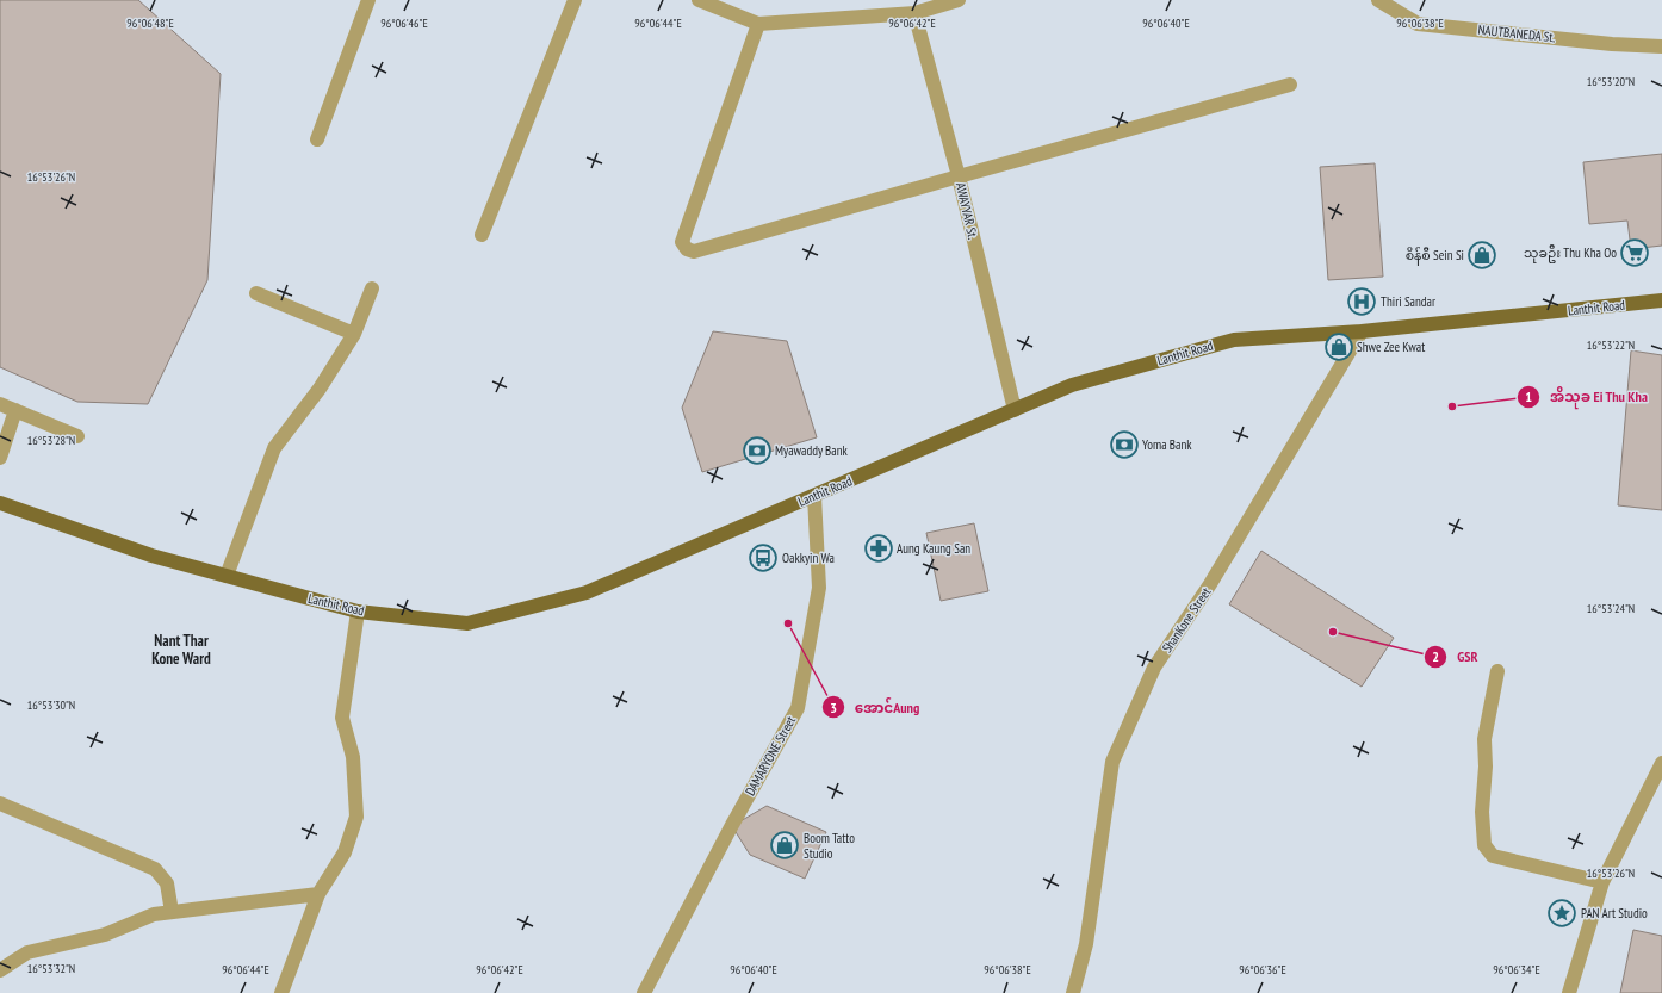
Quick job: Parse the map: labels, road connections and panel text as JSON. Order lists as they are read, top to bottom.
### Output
{
  "streets": {
    "main road": ["Lanthit Road"],
    "street": [
      "NAUTBANEDA St.",
      "AWAYYAR St.",
      "ShanKone Street",
      "DAMARYONE Street"
    ]
  },
  "crossings": [
    ["AWAYYAR St.", "Lanthit Road"],
    ["Lanthit Road", "ShanKone Street"],
    ["Lanthit Road", "DAMARYONE Street"]
  ],
  "districts": ["Nant Thar Kone Ward"],
  "places": {
    "supermarket": ["သုခဦး Thu Kha Oo"],
    "shop": ["စိန်စီ Sein Si", "Shwe Zee Kwat", "Boom Tatto Studio"],
    "hospital": ["Thiri Sandar"],
    "other": ["အိသုခ Ei Thu Kha", "အောင်Aung", "GSR"],
    "bank": ["Yoma Bank", "Myawaddy Bank"],
    "pharmacy": ["Aung Kaung San"],
    "bus stop": ["Oakkyin Wa"],
    "place": ["PAN Art Studio"]
  },
  "coordinates": [
    "96°06'48\"E",
    "96°06'46\"E",
    "96°06'44\"E",
    "96°06'42\"E",
    "96°06'40\"E",
    "96°06'38\"E",
    "16°53'20\"N",
    "16°53'26\"N",
    "16°53'22\"N",
    "16°53'28\"N",
    "16°53'24\"N",
    "16°53'30\"N",
    "16°53'32\"N",
    "96°06'36\"E",
    "96°06'34\"E"
  ]
}
